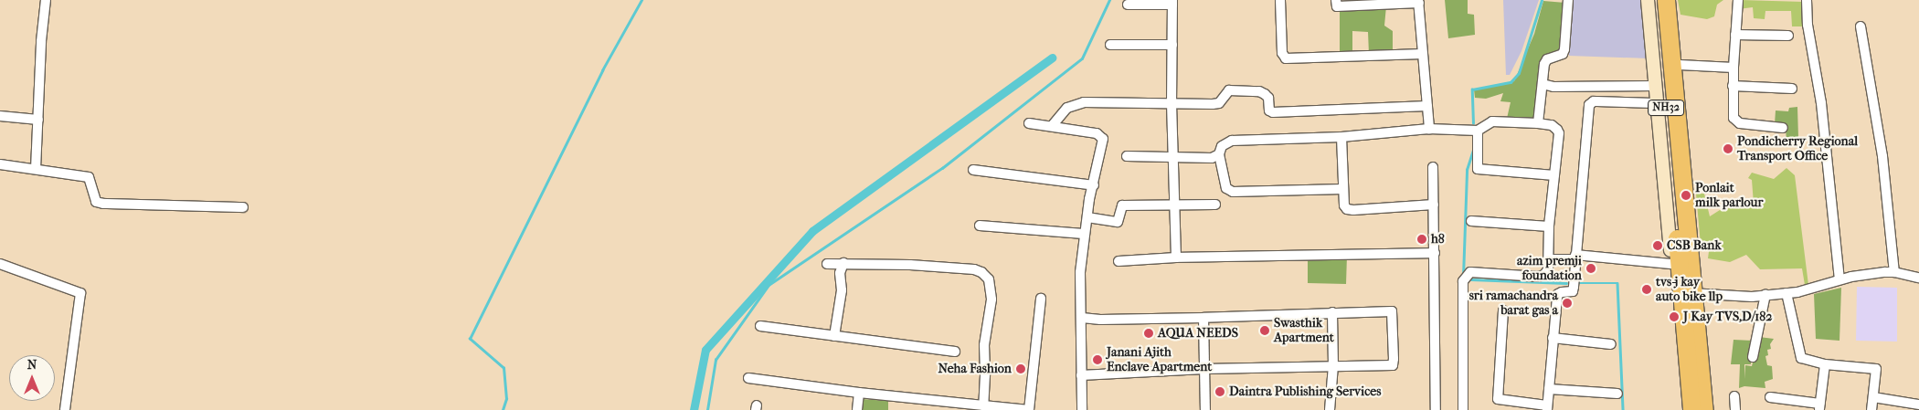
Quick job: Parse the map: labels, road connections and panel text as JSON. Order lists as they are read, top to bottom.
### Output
{
  "streets": {
    "highway": ["NH32"]
  },
  "places": [
    "Pondicherry Regional Transport Office",
    "Ponlait milk parlour",
    "h8",
    "CSB Bank",
    "azim premji foundation",
    "tvs-j kay auto bike llp",
    "sri ramachandra barat gas a",
    "J Kay TVS,D/182",
    "Swasthik Apartment",
    "AQUA NEEDS",
    "Janani Ajith Enclave Apartment",
    "Neha Fashion",
    "Daintra Publishing Services"
  ],
  "north": "top"
}
